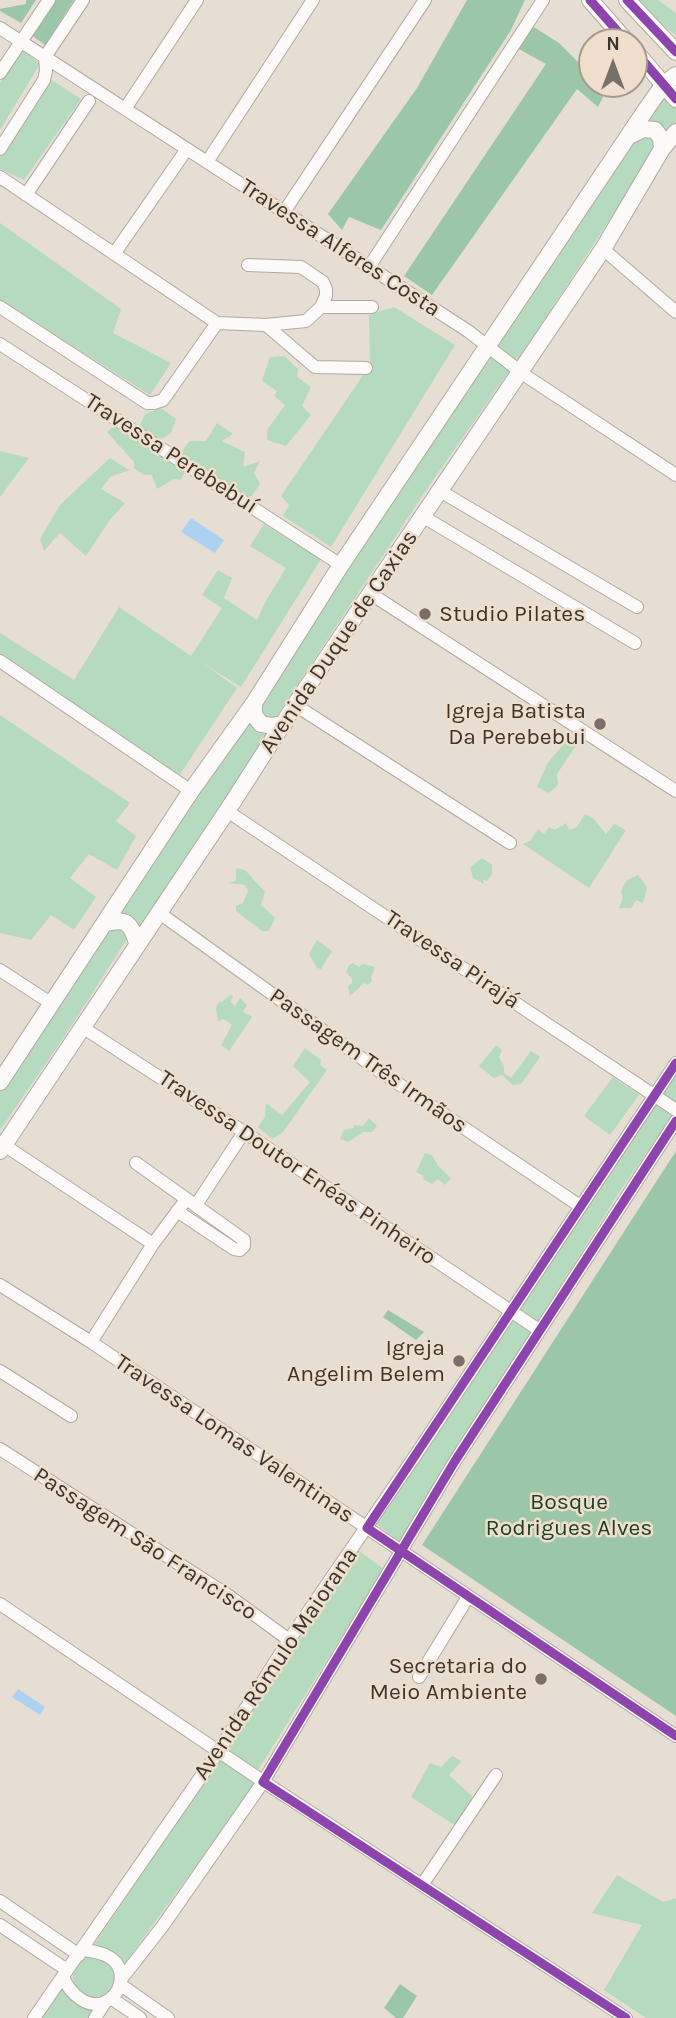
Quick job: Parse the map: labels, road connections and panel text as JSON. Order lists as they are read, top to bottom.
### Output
{
  "streets": {
    "main road": ["Avenida Duque de Caxias"],
    "street": [
      "Travessa Alferes Costa",
      "Travessa Perebebuí",
      "Travessa Pirajá",
      "Passagem Três Irmãos",
      "Travessa Doutor Enéas Pinheiro",
      "Travessa Lomas Valentinas",
      "Passagem São Francisco",
      "Avenida Rômulo Maiorana"
    ]
  },
  "crossings": [
    ["Travessa Alferes Costa", "Avenida Duque de Caxias"],
    ["Travessa Perebebuí", "Avenida Duque de Caxias"],
    ["Avenida Duque de Caxias", "Travessa Pirajá"],
    ["Avenida Duque de Caxias", "Passagem Três Irmãos"],
    ["Avenida Duque de Caxias", "Travessa Doutor Enéas Pinheiro"],
    ["Travessa Pirajá", "Avenida Rômulo Maiorana"],
    ["Passagem Três Irmãos", "Avenida Rômulo Maiorana"],
    ["Travessa Doutor Enéas Pinheiro", "Avenida Rômulo Maiorana"],
    ["Travessa Lomas Valentinas", "Avenida Rômulo Maiorana"],
    ["Passagem São Francisco", "Avenida Rômulo Maiorana"]
  ],
  "parks": ["Bosque Rodrigues Alves"],
  "places": [
    "Studio Pilates",
    "Igreja Batista Da Perebebui",
    "Igreja Angelim Belem",
    "Secretaria do Meio Ambiente"
  ],
  "north": "top"
}
